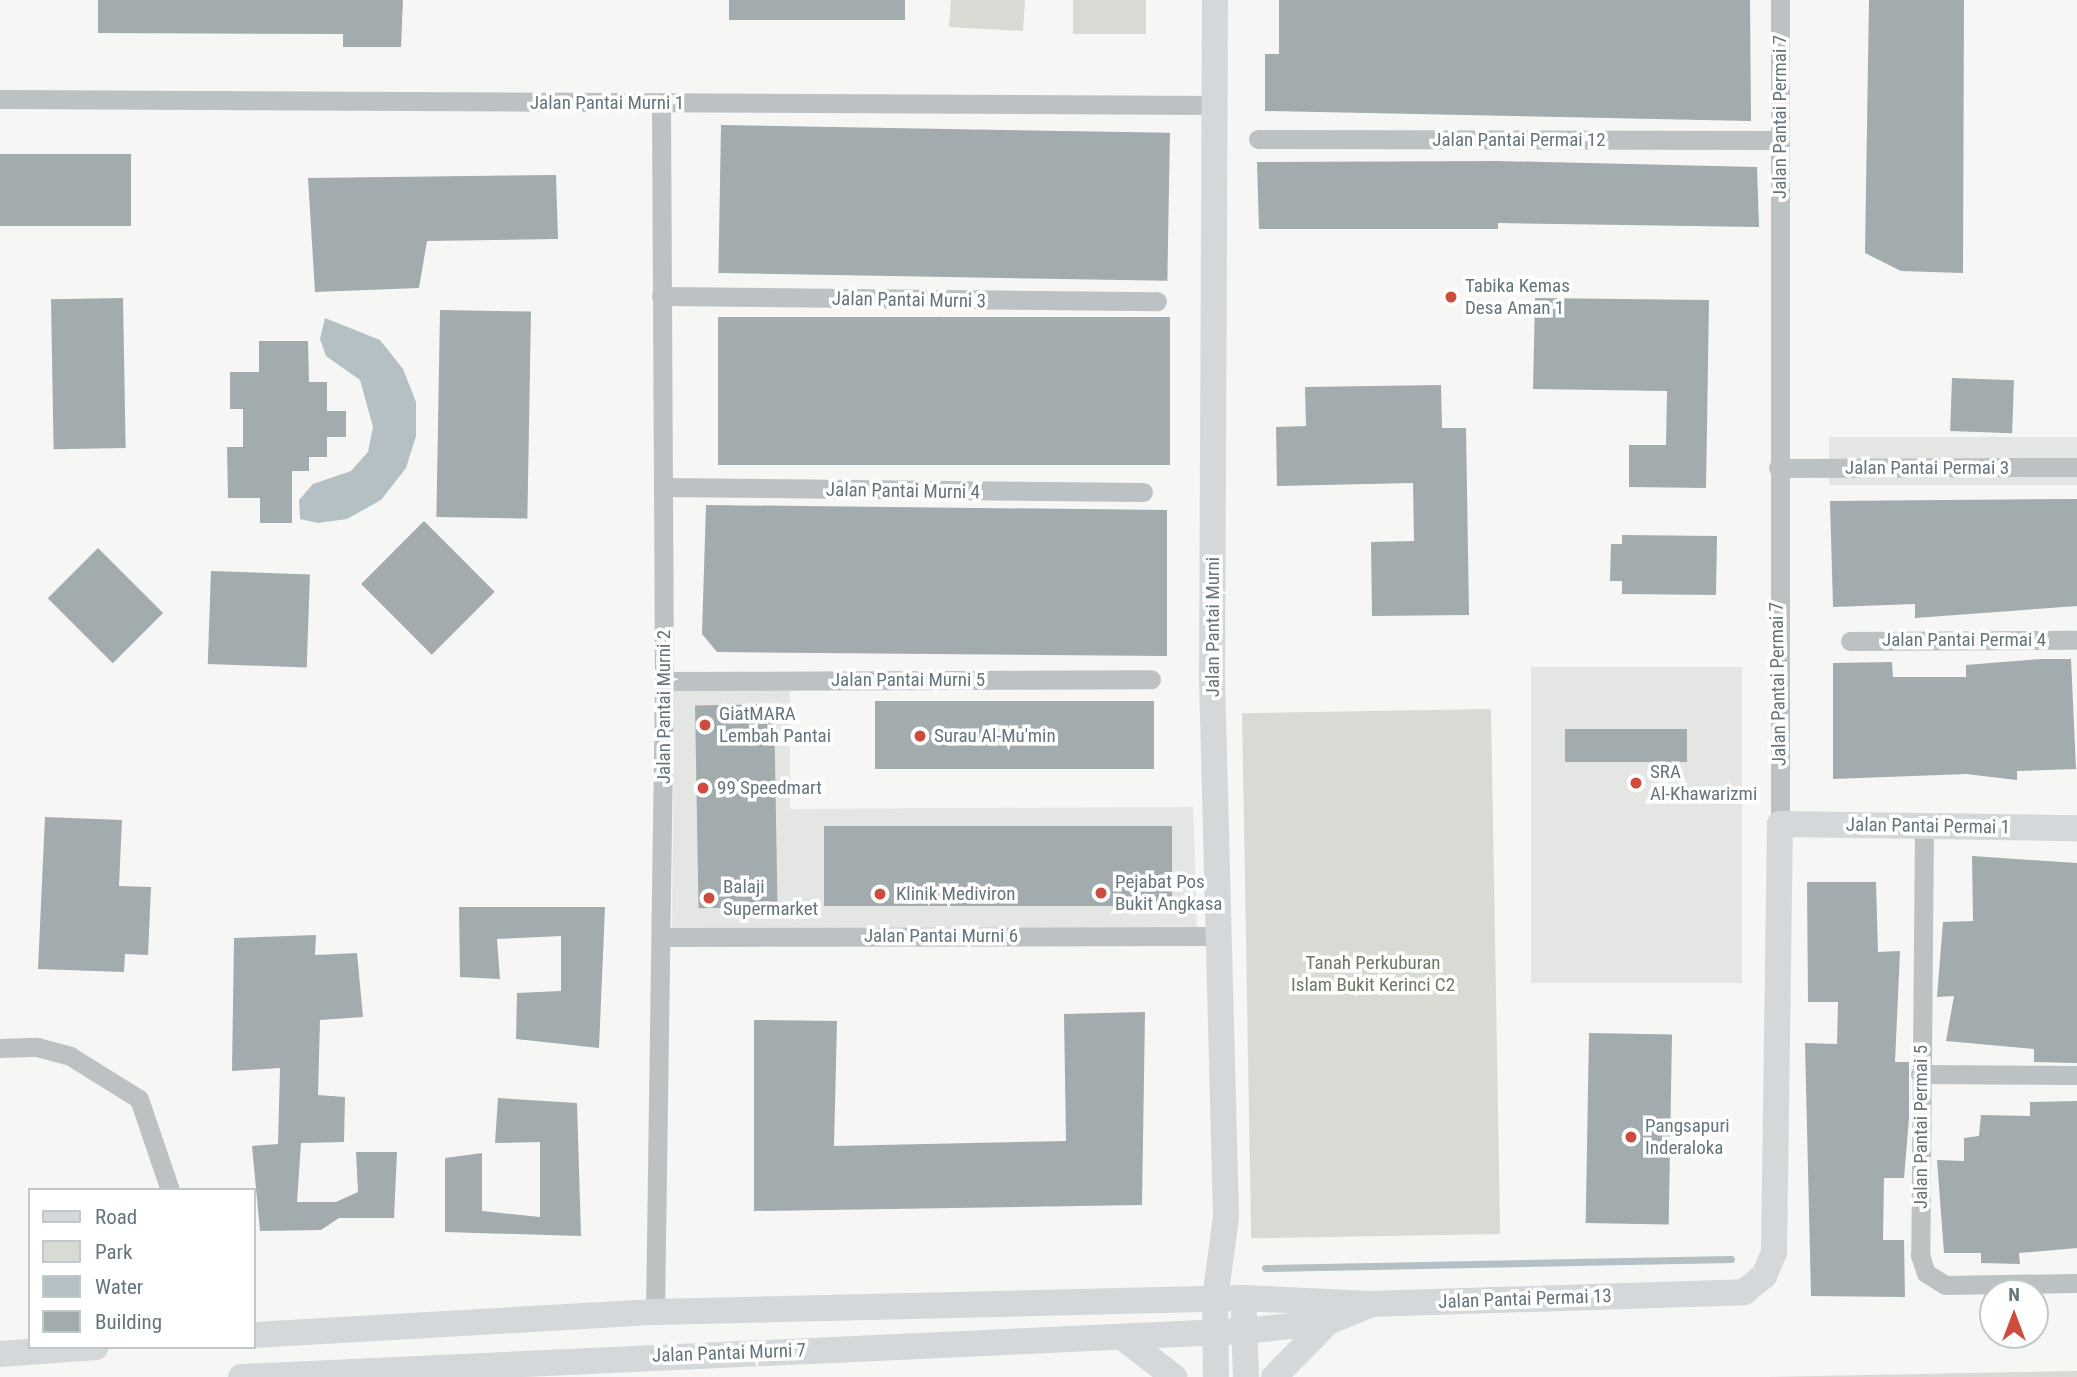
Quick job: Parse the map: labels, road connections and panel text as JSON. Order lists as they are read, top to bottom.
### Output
{
  "streets": {
    "street": [
      "Jalan Pantai Murni 1",
      "Jalan Pantai Permai 7",
      "Jalan Pantai Permai 12",
      "Jalan Pantai Murni 3",
      "Jalan Pantai Permai 3",
      "Jalan Pantai Murni 4",
      "Jalan Pantai Murni",
      "Jalan Pantai Permai 4",
      "Jalan Pantai Murni 5",
      "Jalan Pantai Murni 2",
      "Jalan Pantai Permai 1",
      "Jalan Pantai Murni 6",
      "Jalan Pantai Permai 5",
      "Jalan Pantai Permai 13",
      "Jalan Pantai Murni 7"
    ]
  },
  "crossings": [
    ["Jalan Pantai Murni 1", "Jalan Pantai Murni"],
    ["Jalan Pantai Murni 1", "Jalan Pantai Murni 2"],
    ["Jalan Pantai Permai 7", "Jalan Pantai Permai 12"],
    ["Jalan Pantai Permai 7", "Jalan Pantai Permai 3"],
    ["Jalan Pantai Permai 7", "Jalan Pantai Permai 1"],
    ["Jalan Pantai Permai 7", "Jalan Pantai Permai 13"],
    ["Jalan Pantai Murni 3", "Jalan Pantai Murni 2"],
    ["Jalan Pantai Murni 4", "Jalan Pantai Murni 2"],
    ["Jalan Pantai Murni", "Jalan Pantai Murni 6"],
    ["Jalan Pantai Murni", "Jalan Pantai Permai 13"],
    ["Jalan Pantai Murni", "Jalan Pantai Murni 7"],
    ["Jalan Pantai Murni 5", "Jalan Pantai Murni 2"],
    ["Jalan Pantai Murni 2", "Jalan Pantai Murni 6"],
    ["Jalan Pantai Permai 1", "Jalan Pantai Permai 5"],
    ["Jalan Pantai Permai 13", "Jalan Pantai Murni 7"]
  ],
  "parks": ["Tanah Perkuburan Islam Bukit Kerinci C2"],
  "places": [
    "Tabika Kemas Desa Aman 1",
    "GiatMARA Lembah Pantai",
    "Surau Al-Mu'min",
    "SRA Al-Khawarizmi",
    "99 Speedmart",
    "Pejabat Pos Bukit Angkasa",
    "Klinik Mediviron",
    "Balaji Supermarket",
    "Pangsapuri Inderaloka"
  ],
  "legend": [
    "Road",
    "Park",
    "Water",
    "Building"
  ],
  "north": "top"
}
